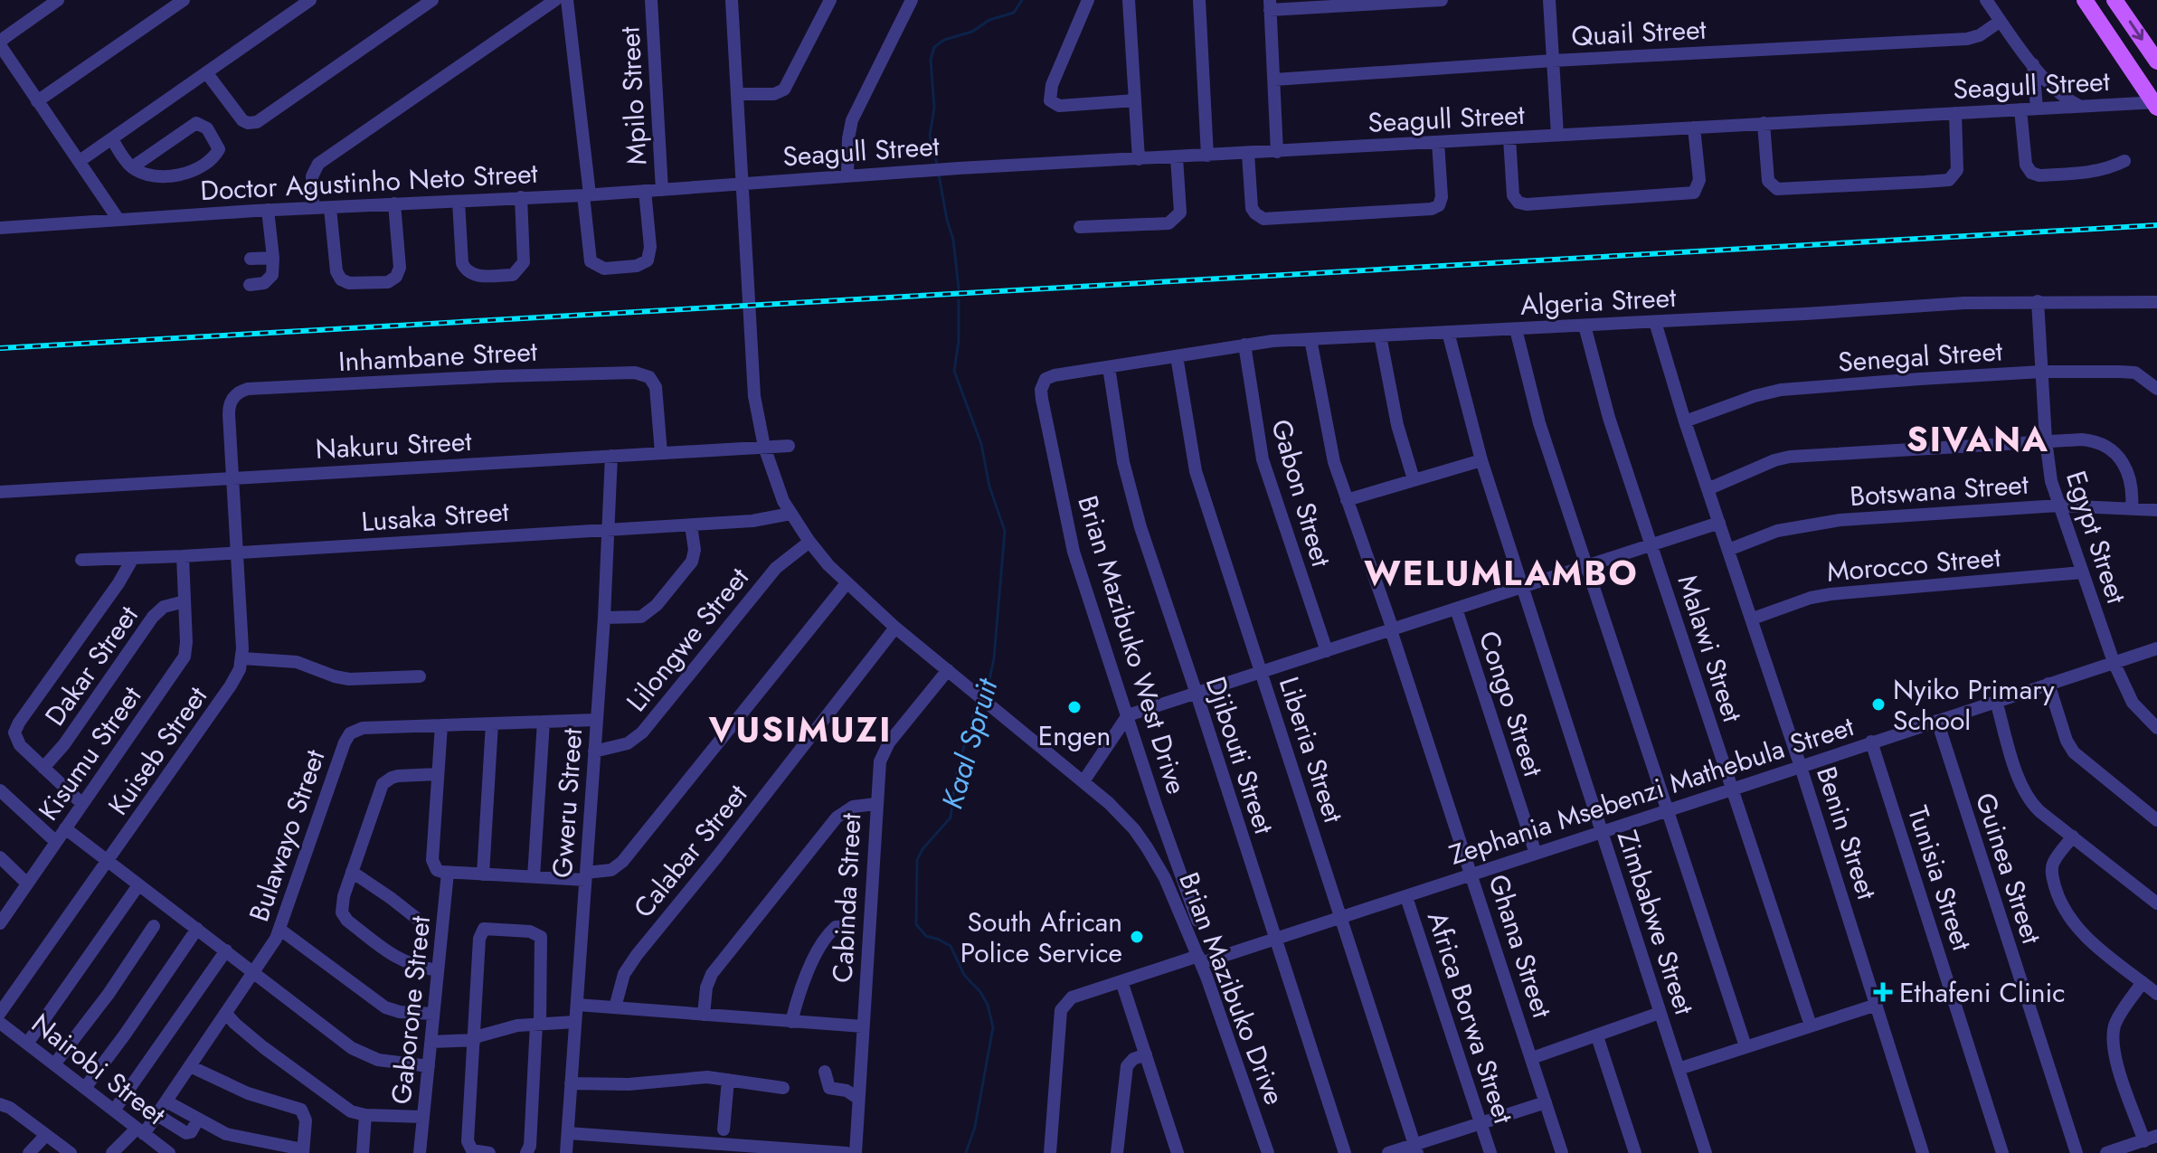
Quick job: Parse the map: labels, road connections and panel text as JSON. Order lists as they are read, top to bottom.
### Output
{
  "streets": {
    "street": [
      "Quail Street",
      "Seagull Street",
      "Mpilo Street",
      "Doctor Agustinho Neto Street",
      "Algeria Street",
      "Inhambane Street",
      "Senegal Street",
      "Nakuru Street",
      "Botswana Street",
      "Gabon Street",
      "Lusaka Street",
      "Egypt Street",
      "Morocco Street",
      "Lilongwe Street",
      "Brian Mazibuko West Drive",
      "Malawi Street",
      "Dakar Street",
      "Congo Street",
      "Liberia Street",
      "Kuiseb Street",
      "Kisumu Street",
      "Djibouti Street",
      "Zephania Msebenzi Mathebula Street",
      "Gweru Street",
      "Benin Street",
      "Bulawayo Street",
      "Calabar Street",
      "Guinea Street",
      "Tunisia Street",
      "Cabinda Street",
      "Zimbabwe Street",
      "Ghana Street",
      "Brian Mazibuko Drive",
      "Gaborone Street",
      "Africa Borwa Street",
      "Nairobi Street"
    ]
  },
  "crossings": [
    ["Seagull Street", "Doctor Agustinho Neto Street"],
    ["Seagull Street", "Brian Mazibuko Drive"],
    ["Mpilo Street", "Doctor Agustinho Neto Street"],
    ["Doctor Agustinho Neto Street", "Brian Mazibuko Drive"],
    ["Algeria Street", "Gabon Street"],
    ["Algeria Street", "Egypt Street"],
    ["Algeria Street", "Brian Mazibuko West Drive"],
    ["Algeria Street", "Malawi Street"],
    ["Algeria Street", "Liberia Street"],
    ["Algeria Street", "Djibouti Street"],
    ["Algeria Street", "Benin Street"],
    ["Algeria Street", "Zimbabwe Street"],
    ["Algeria Street", "Ghana Street"],
    ["Inhambane Street", "Nakuru Street"],
    ["Inhambane Street", "Kuiseb Street"],
    ["Senegal Street", "Egypt Street"],
    ["Senegal Street", "Benin Street"],
    ["Nakuru Street", "Kuiseb Street"],
    ["Nakuru Street", "Gweru Street"],
    ["Nakuru Street", "Brian Mazibuko Drive"],
    ["Botswana Street", "Egypt Street"],
    ["Botswana Street", "Benin Street"],
    ["Lusaka Street", "Kuiseb Street"],
    ["Lusaka Street", "Kisumu Street"],
    ["Lusaka Street", "Gweru Street"],
    ["Lusaka Street", "Brian Mazibuko Drive"],
    ["Egypt Street", "Morocco Street"],
    ["Egypt Street", "Zephania Msebenzi Mathebula Street"],
    ["Morocco Street", "Benin Street"],
    ["Lilongwe Street", "Gweru Street"],
    ["Lilongwe Street", "Brian Mazibuko Drive"],
    ["Malawi Street", "Zephania Msebenzi Mathebula Street"],
    ["Dakar Street", "Kisumu Street"],
    ["Congo Street", "Zephania Msebenzi Mathebula Street"],
    ["Liberia Street", "Zephania Msebenzi Mathebula Street"],
    ["Djibouti Street", "Zephania Msebenzi Mathebula Street"],
    ["Zephania Msebenzi Mathebula Street", "Benin Street"],
    ["Zephania Msebenzi Mathebula Street", "Guinea Street"],
    ["Zephania Msebenzi Mathebula Street", "Tunisia Street"],
    ["Zephania Msebenzi Mathebula Street", "Zimbabwe Street"],
    ["Zephania Msebenzi Mathebula Street", "Ghana Street"],
    ["Zephania Msebenzi Mathebula Street", "Brian Mazibuko Drive"],
    ["Zephania Msebenzi Mathebula Street", "Africa Borwa Street"],
    ["Gweru Street", "Bulawayo Street"],
    ["Bulawayo Street", "Nairobi Street"],
    ["Calabar Street", "Brian Mazibuko Drive"],
    ["Cabinda Street", "Brian Mazibuko Drive"]
  ],
  "districts": ["SIVANA", "WELUMLAMBO", "VUSIMUZI"],
  "water": ["Kaal Spruit"],
  "places": {
    "other": ["Nyiko Primary School", "Engen", "South African Police Service"],
    "health": ["Ethafeni Clinic"]
  }
}
